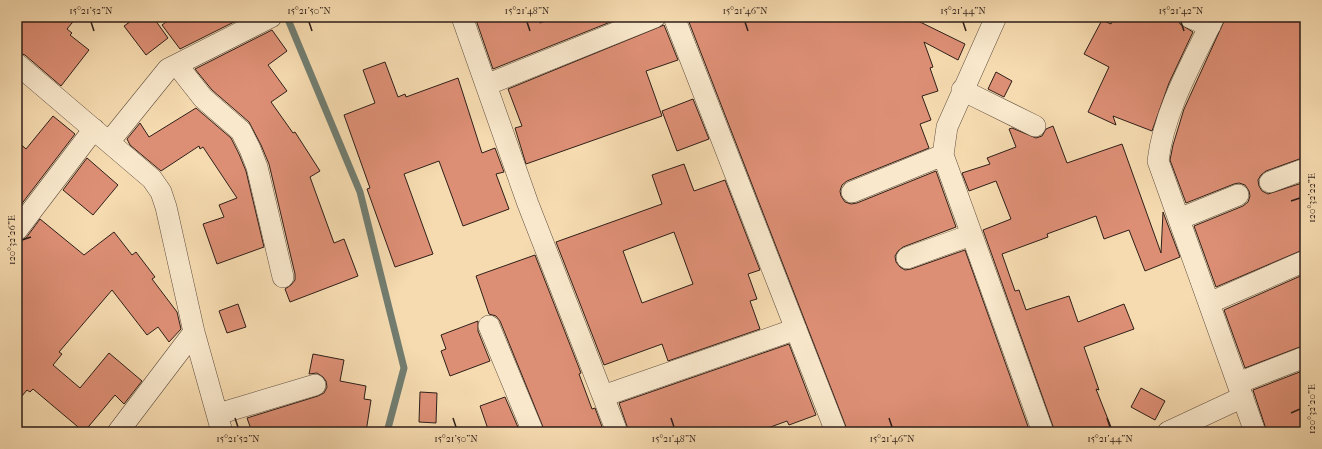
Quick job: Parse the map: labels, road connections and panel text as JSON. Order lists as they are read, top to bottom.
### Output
{
  "coordinates": [
    "15°21'52\"N",
    "15°21'50\"N",
    "15°21'48\"N",
    "15°21'46\"N",
    "15°21'44\"N",
    "15°21'42\"N",
    "120°32'22\"E",
    "120°32'26\"E",
    "120°32'20\"E"
  ]
}
